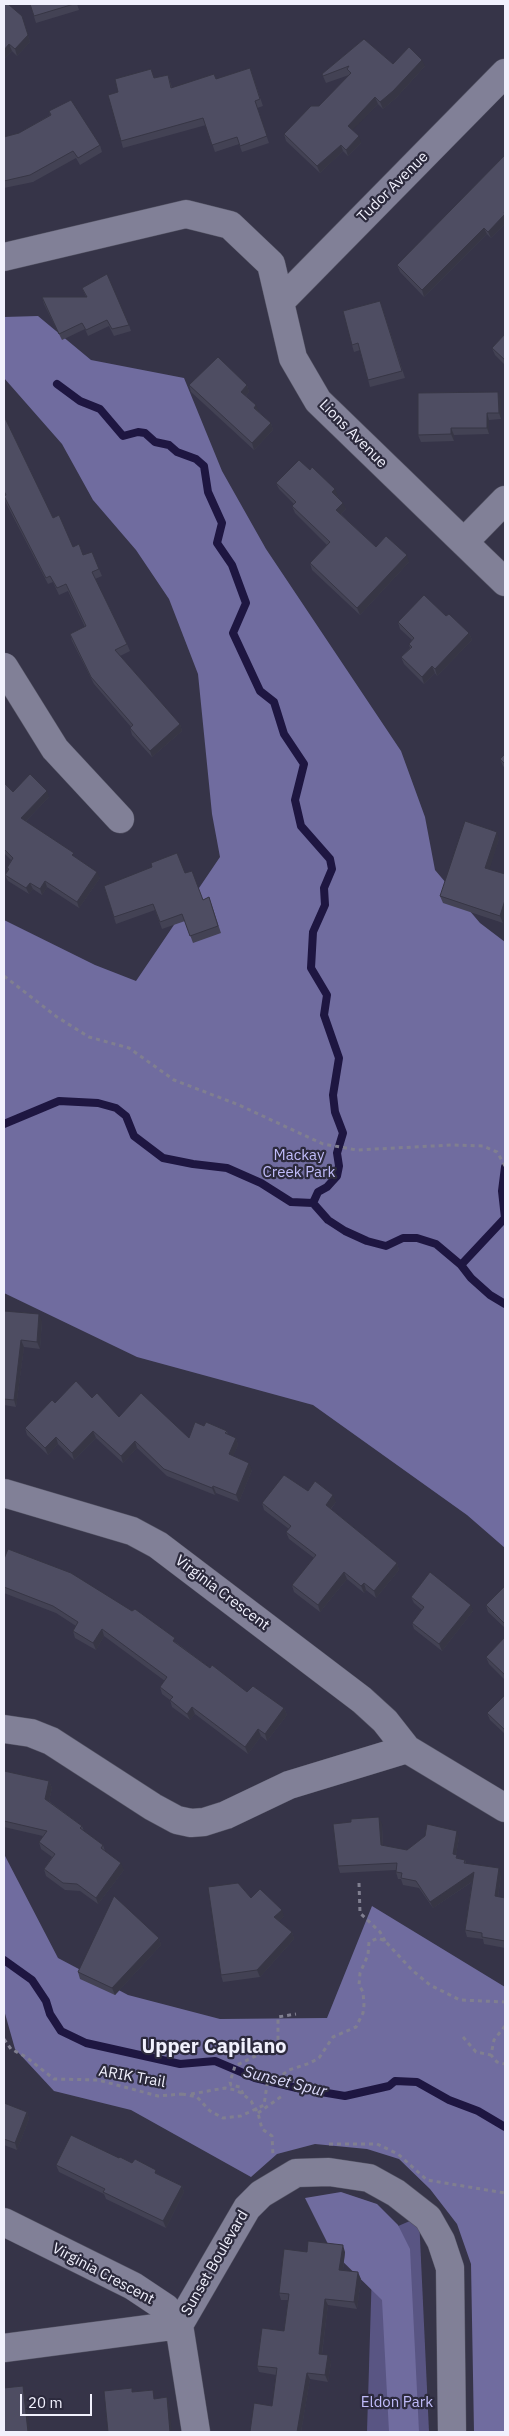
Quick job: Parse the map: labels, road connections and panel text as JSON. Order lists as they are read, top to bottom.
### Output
{
  "streets": {
    "street": [
      "Tudor Avenue",
      "Lions Avenue",
      "Virginia Crescent",
      "Sunset Boulevard"
    ],
    "path": ["ARIK Trail"]
  },
  "crossings": [
    ["Tudor Avenue", "Lions Avenue"],
    ["Virginia Crescent", "Sunset Boulevard"]
  ],
  "districts": ["Upper Capilano"],
  "water": ["Sunset Spur"],
  "parks": ["Mackay Creek Park", "Eldon Park"],
  "scale_bar": "20 m"
}
